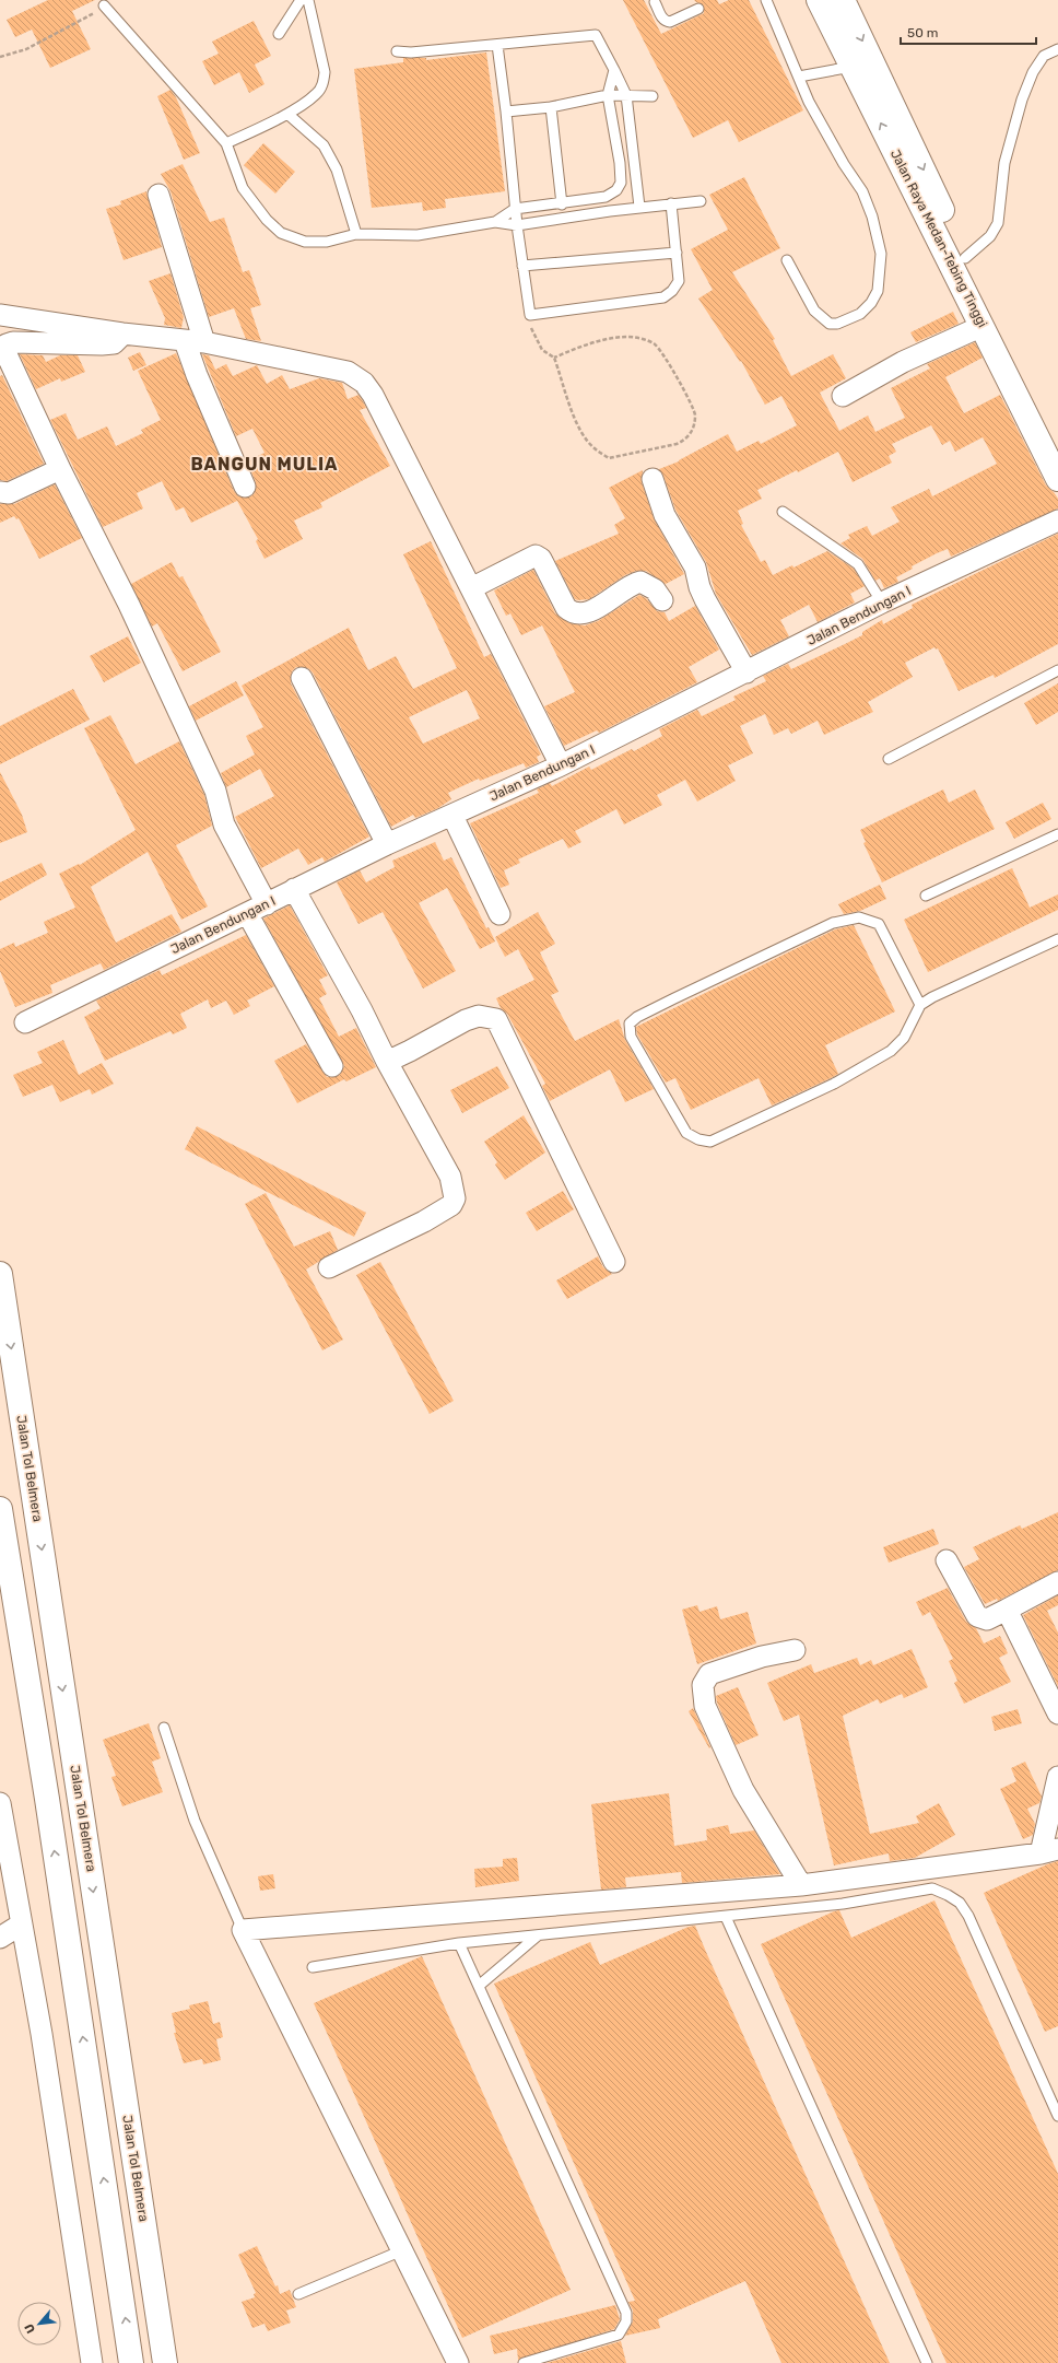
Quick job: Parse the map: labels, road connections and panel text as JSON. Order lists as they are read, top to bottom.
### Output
{
  "streets": {
    "highway": ["Jalan Raya Medan-Tebing Tinggi", "Jalan Tol Belmera"],
    "street": ["Jalan Bendungan I"]
  },
  "districts": ["BANGUN MULIA"],
  "scale_bar": "50 m",
  "north": "bottom left"
}
